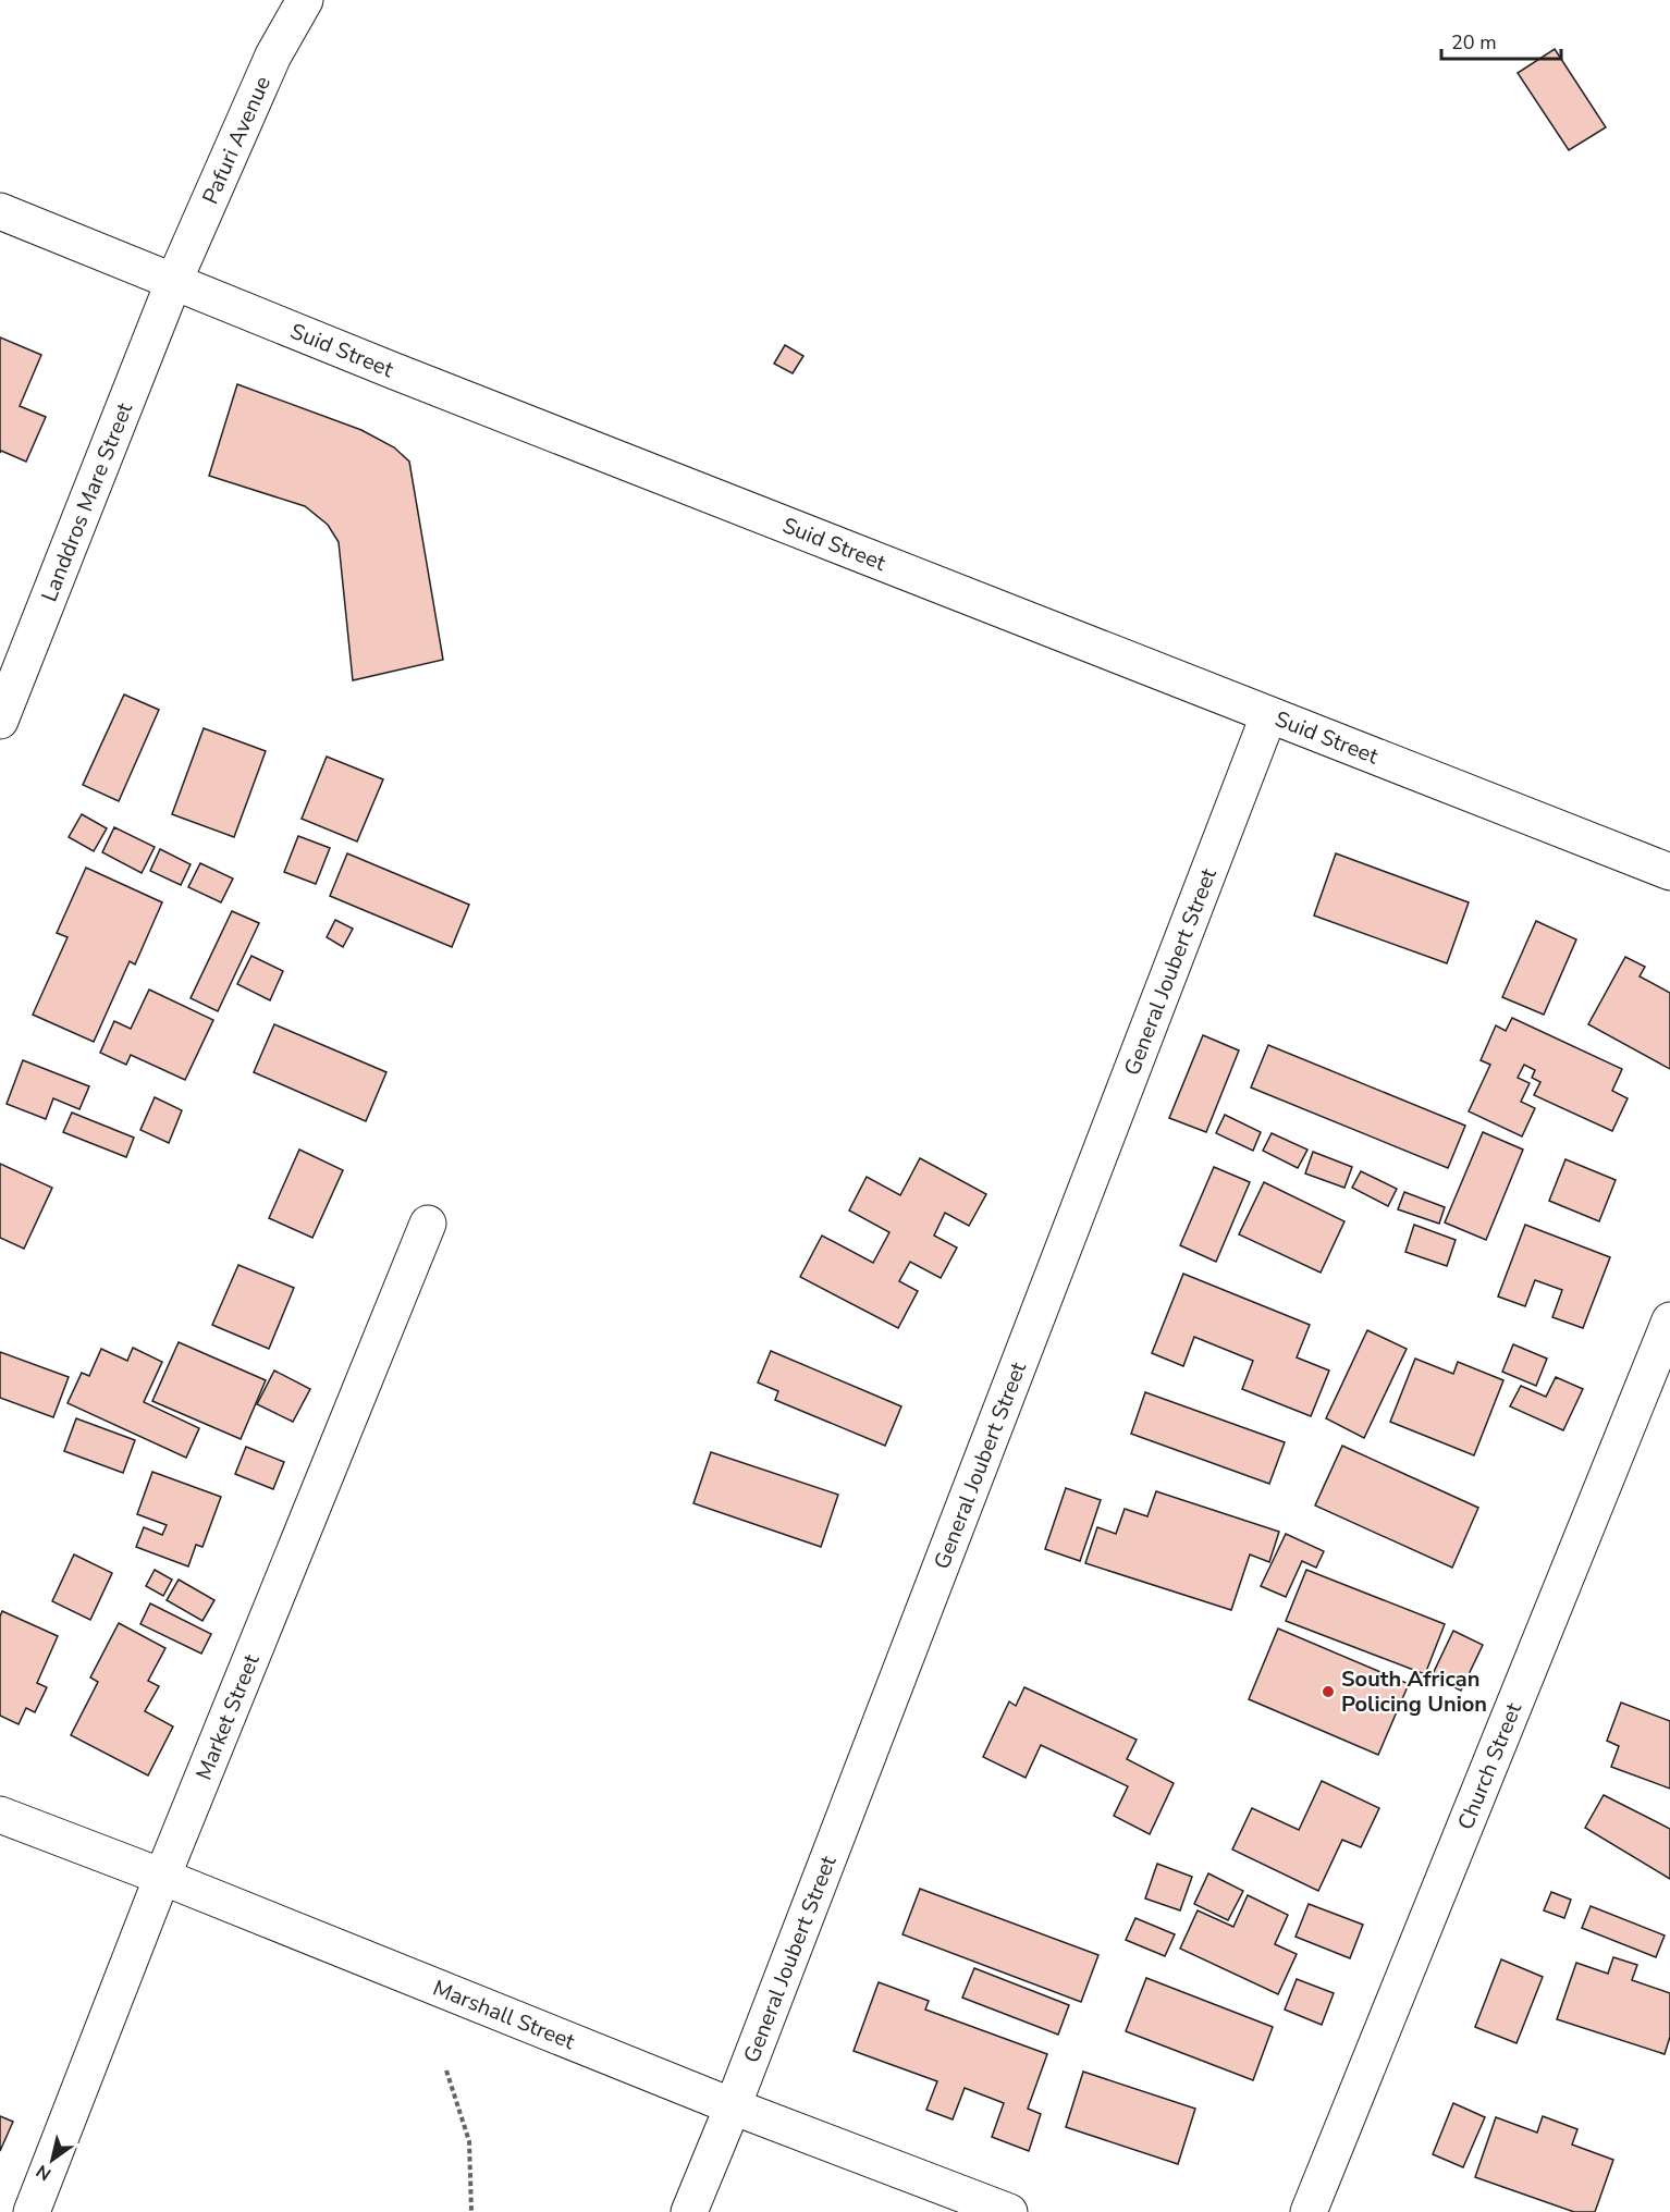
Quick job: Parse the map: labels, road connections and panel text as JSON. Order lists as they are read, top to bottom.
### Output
{
  "streets": {
    "street": [
      "Pafuri Avenue",
      "Suid Street",
      "Landdros Mare Street",
      "General Joubert Street",
      "Market Street",
      "Church Street",
      "Marshall Street"
    ]
  },
  "crossings": [
    ["Pafuri Avenue", "Suid Street"],
    ["Pafuri Avenue", "Landdros Mare Street"],
    ["Suid Street", "Landdros Mare Street"],
    ["Suid Street", "General Joubert Street"],
    ["General Joubert Street", "Marshall Street"],
    ["Market Street", "Marshall Street"]
  ],
  "places": ["South African Policing Union"],
  "scale_bar": "20 m",
  "north": "bottom left"
}
